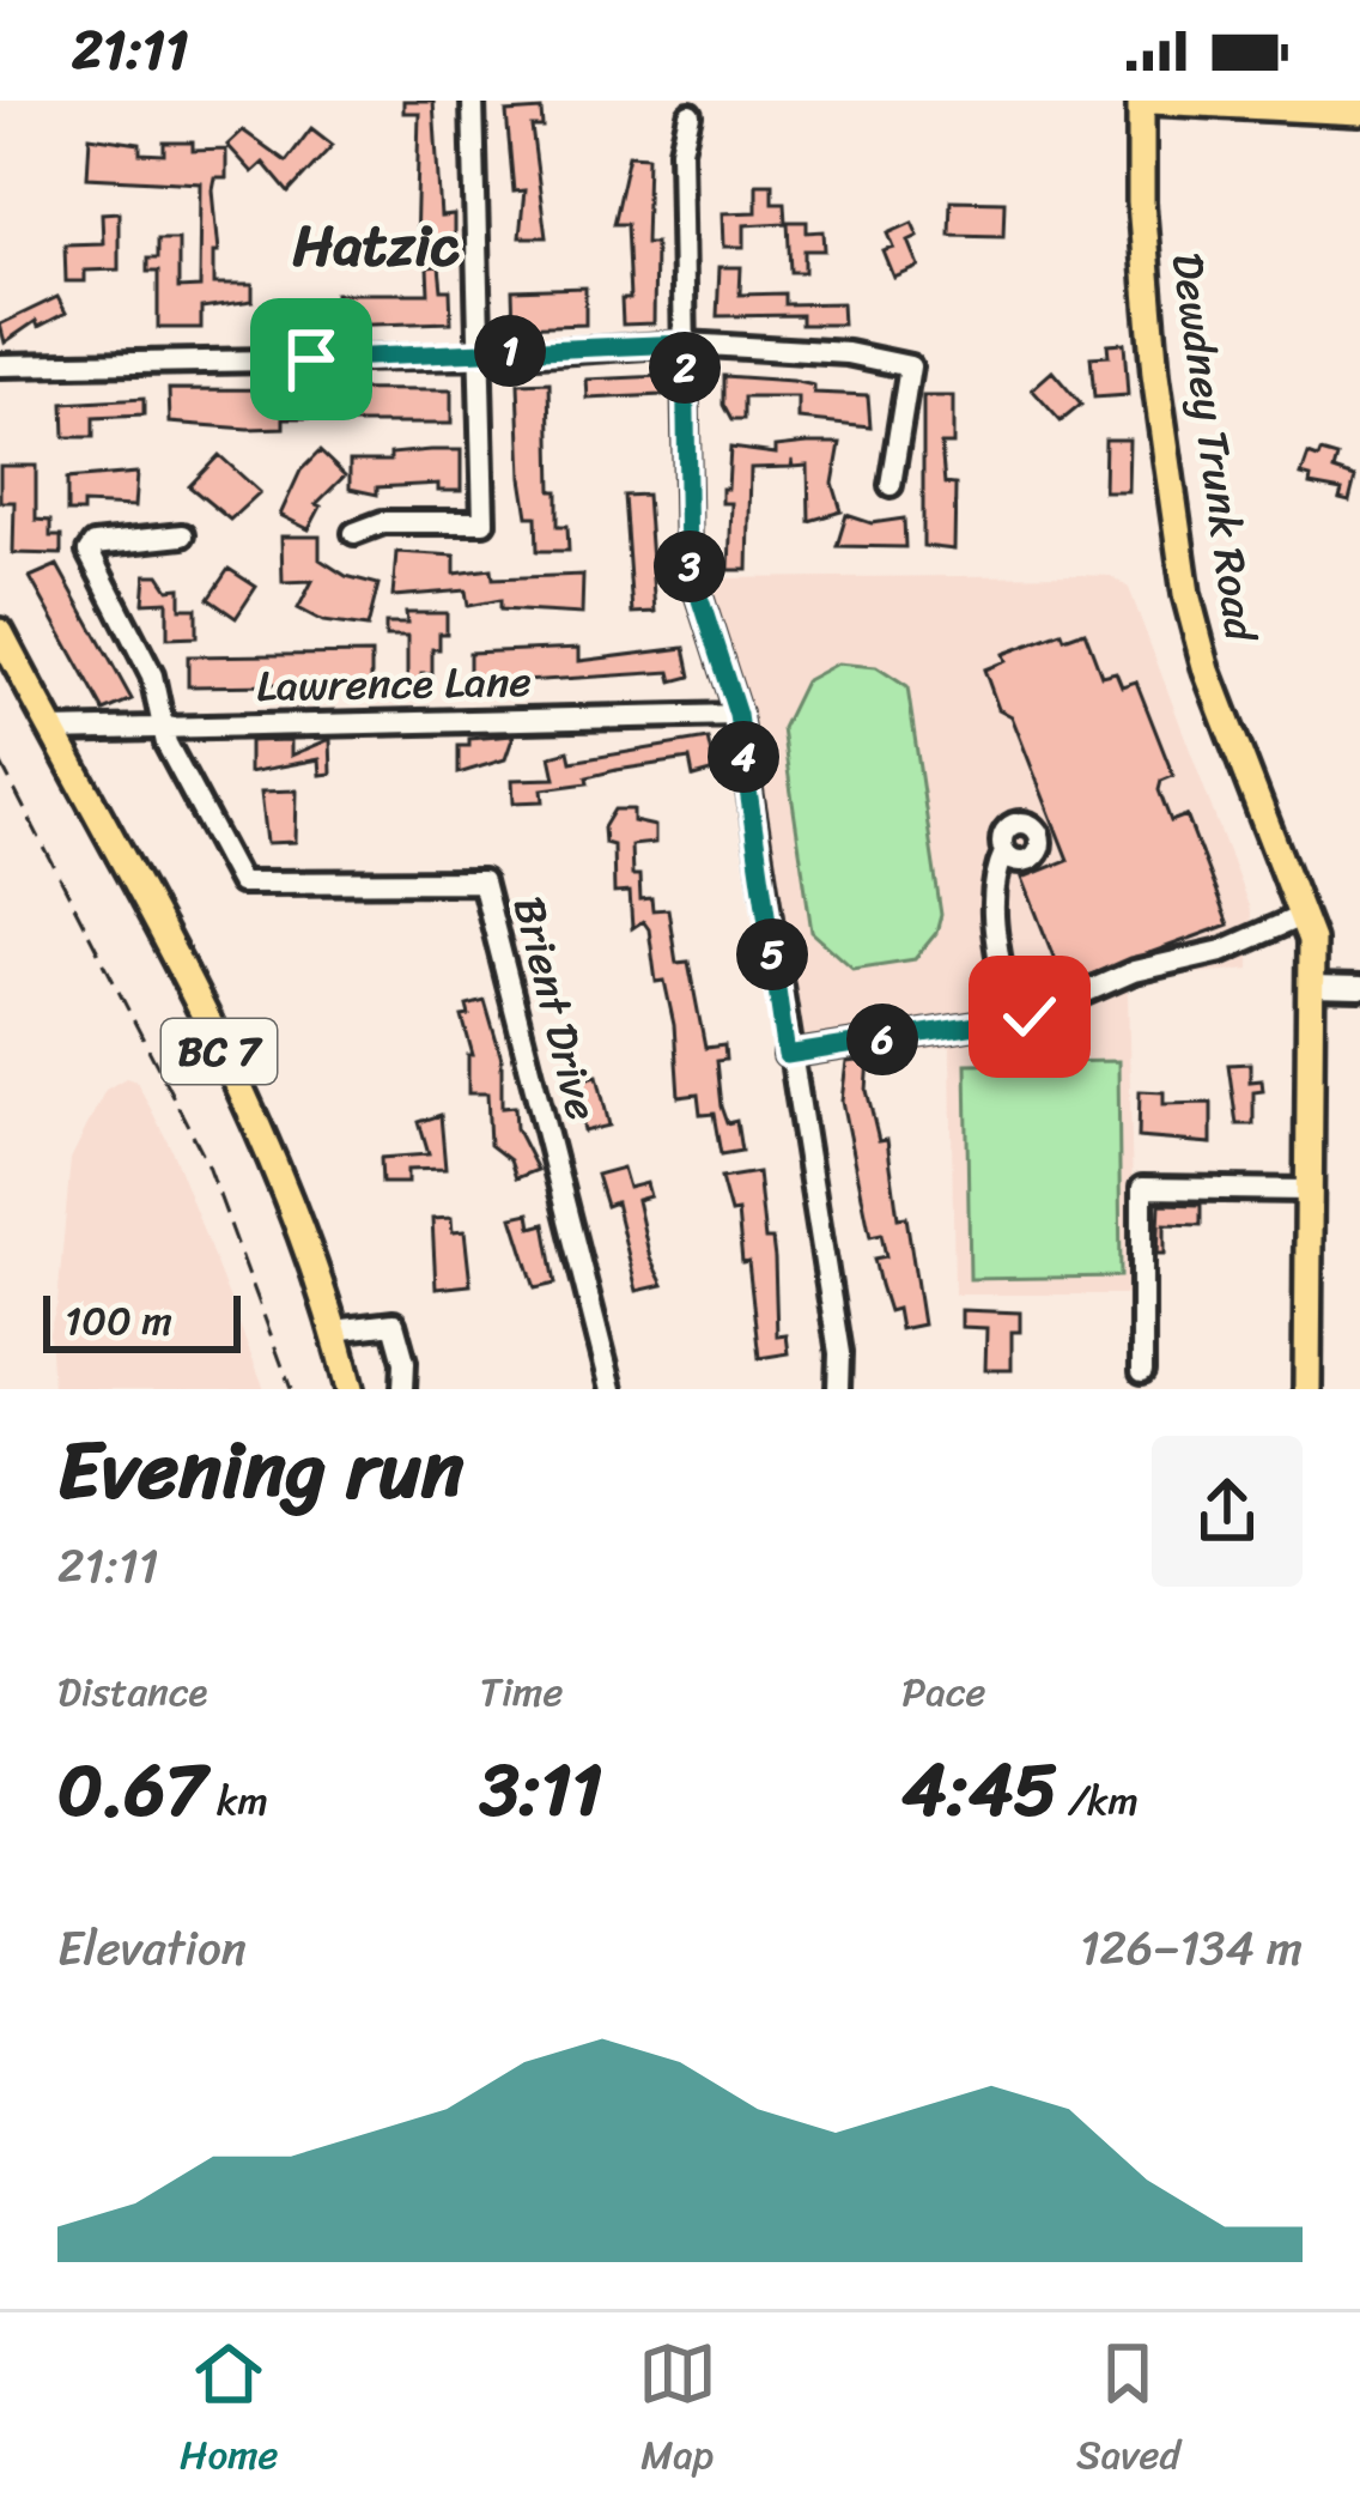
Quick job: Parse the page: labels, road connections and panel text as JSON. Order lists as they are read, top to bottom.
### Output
{
  "streets": {
    "main road": ["Dewdney Trunk Road", "BC 7"],
    "street": ["Lawrence Lane", "Brient Drive"]
  },
  "crossings": [
    ["Lawrence Lane", "Brient Drive"],
    ["Lawrence Lane", "BC 7"]
  ],
  "districts": ["Hatzic"],
  "scale_bar": "100 m",
  "page": {
    "status": "21:11",
    "pins": [
      "1",
      "2",
      "3",
      "4",
      "5",
      "6"
    ],
    "scale": "100 m",
    "heading": ["Evening run", "21:11"],
    "stats": [
      ["Distance", "0.67 km"],
      ["Time", "3:11"],
      ["Pace", "4:45 /km"]
    ],
    "chart": ["Elevation", "126–134 m"],
    "tabs": ["Home", "Map", "Saved"]
  }
}
